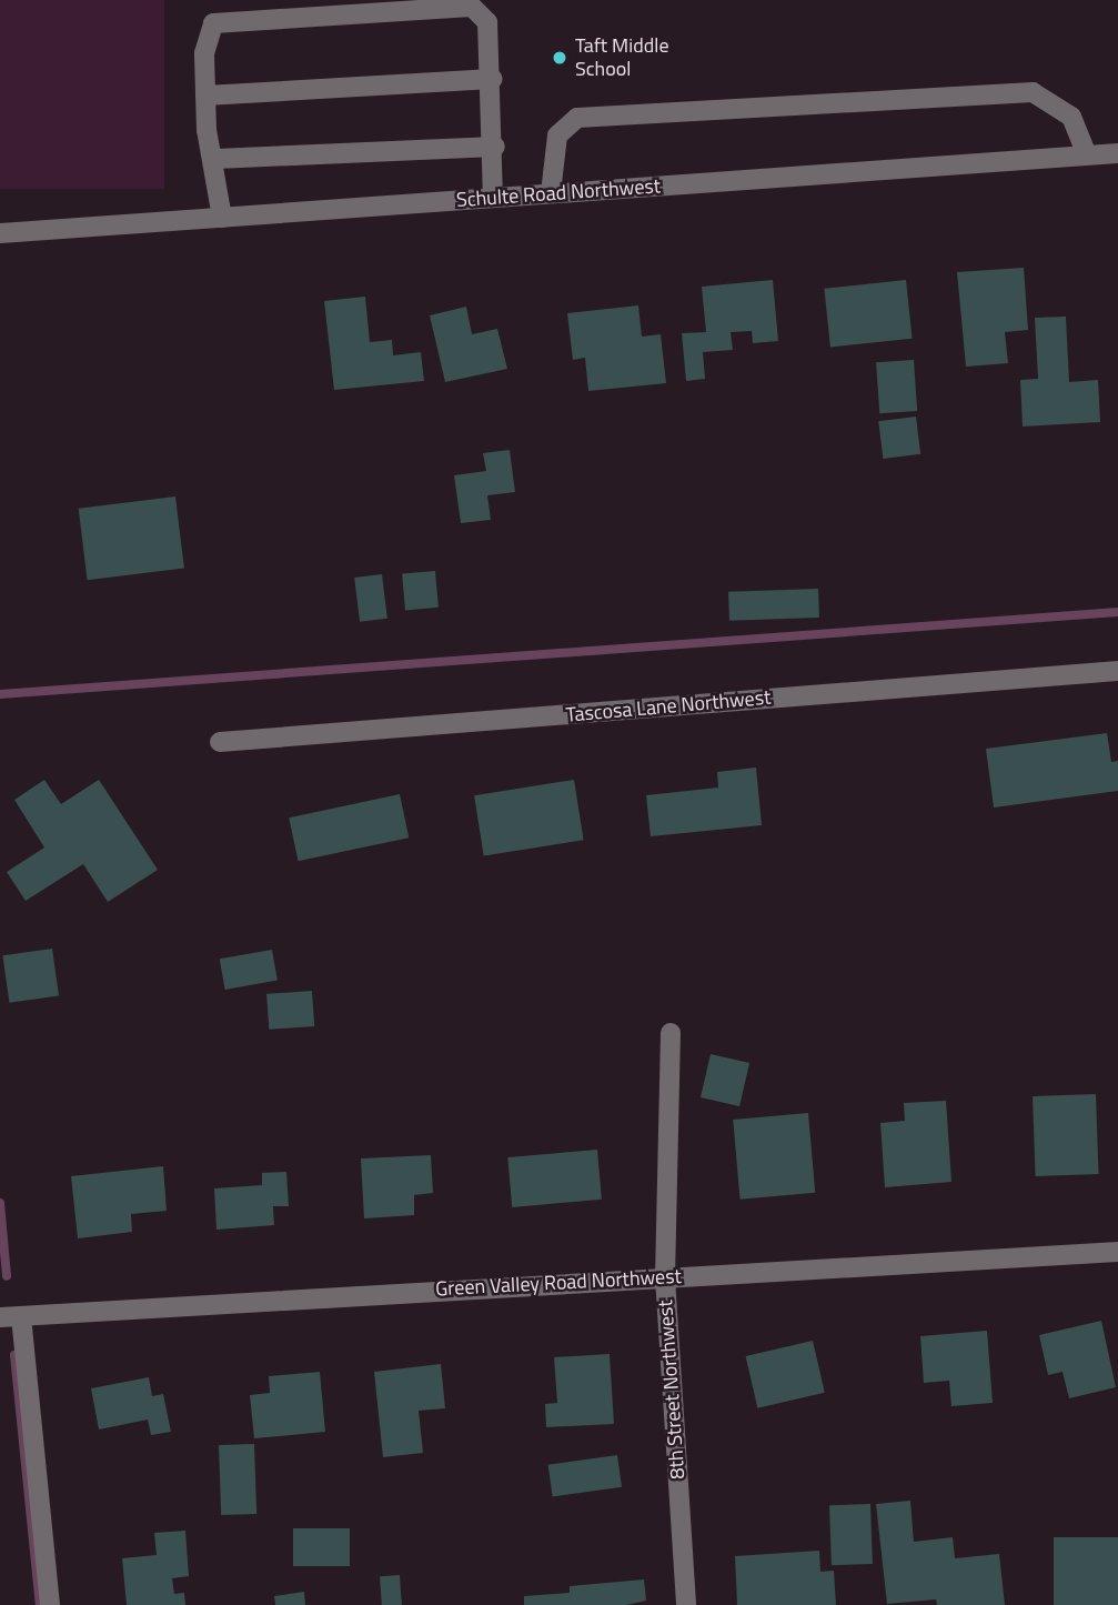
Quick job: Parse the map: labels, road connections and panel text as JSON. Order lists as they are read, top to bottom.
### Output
{
  "streets": {
    "street": [
      "Schulte Road Northwest",
      "Tascosa Lane Northwest",
      "Green Valley Road Northwest",
      "8th Street Northwest"
    ]
  },
  "crossings": [
    ["Green Valley Road Northwest", "8th Street Northwest"]
  ],
  "places": ["Taft Middle School"]
}
